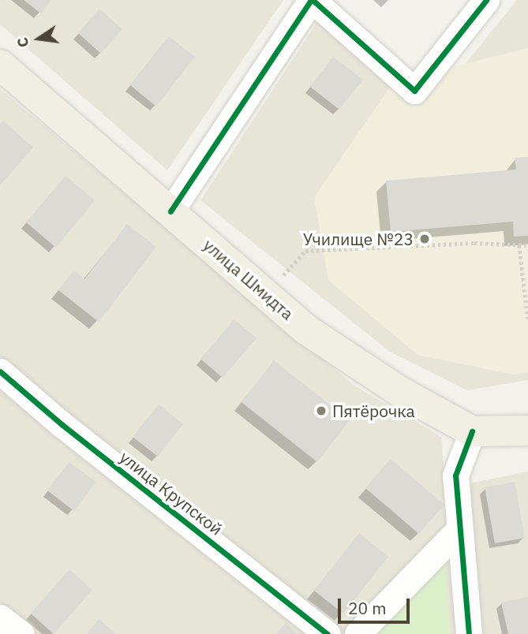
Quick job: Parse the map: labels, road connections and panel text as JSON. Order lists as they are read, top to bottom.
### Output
{
  "streets": {
    "main road": ["улица Шмидта"],
    "street": ["улица Крупской"]
  },
  "places": ["Училище №23", "Пятёрочка"],
  "scale_bar": "20 m",
  "north": "left"
}
